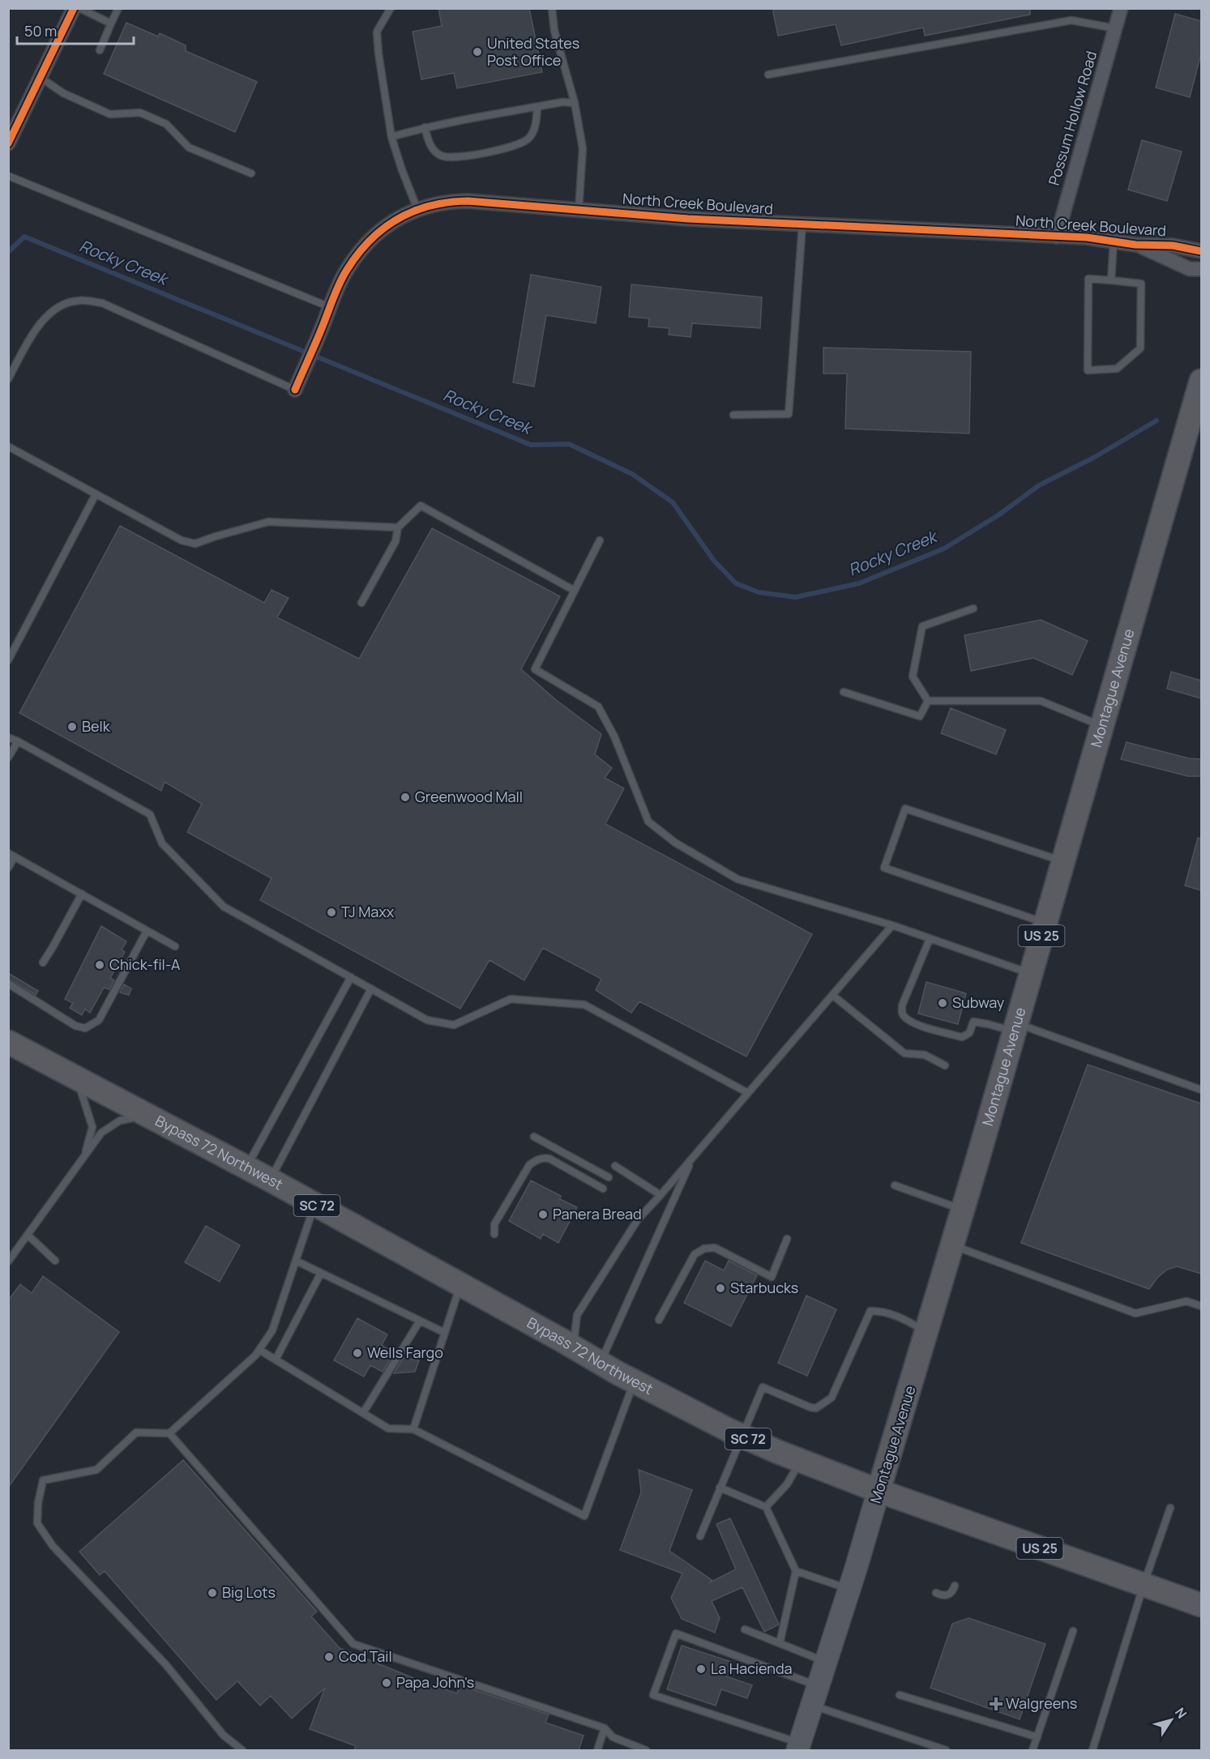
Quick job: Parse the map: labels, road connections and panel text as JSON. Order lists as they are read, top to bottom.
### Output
{
  "streets": {
    "highway": [
      "Montague Avenue",
      "US 25",
      "Bypass 72 Northwest",
      "SC 72"
    ],
    "street": ["Possum Hollow Road", "North Creek Boulevard"]
  },
  "crossings": [
    ["Possum Hollow Road", "North Creek Boulevard"],
    ["Montague Avenue", "Bypass 72 Northwest"]
  ],
  "water": ["Rocky Creek"],
  "places": {
    "other": [
      "United States Post Office",
      "Belk",
      "Greenwood Mall",
      "TJ Maxx",
      "Chick-fil-A",
      "Subway",
      "Panera Bread",
      "Starbucks",
      "Wells Fargo",
      "Big Lots",
      "Cod Tail",
      "La Hacienda",
      "Papa John's"
    ],
    "health": ["Walgreens"]
  },
  "scale_bar": "50 m",
  "north": "top right"
}
